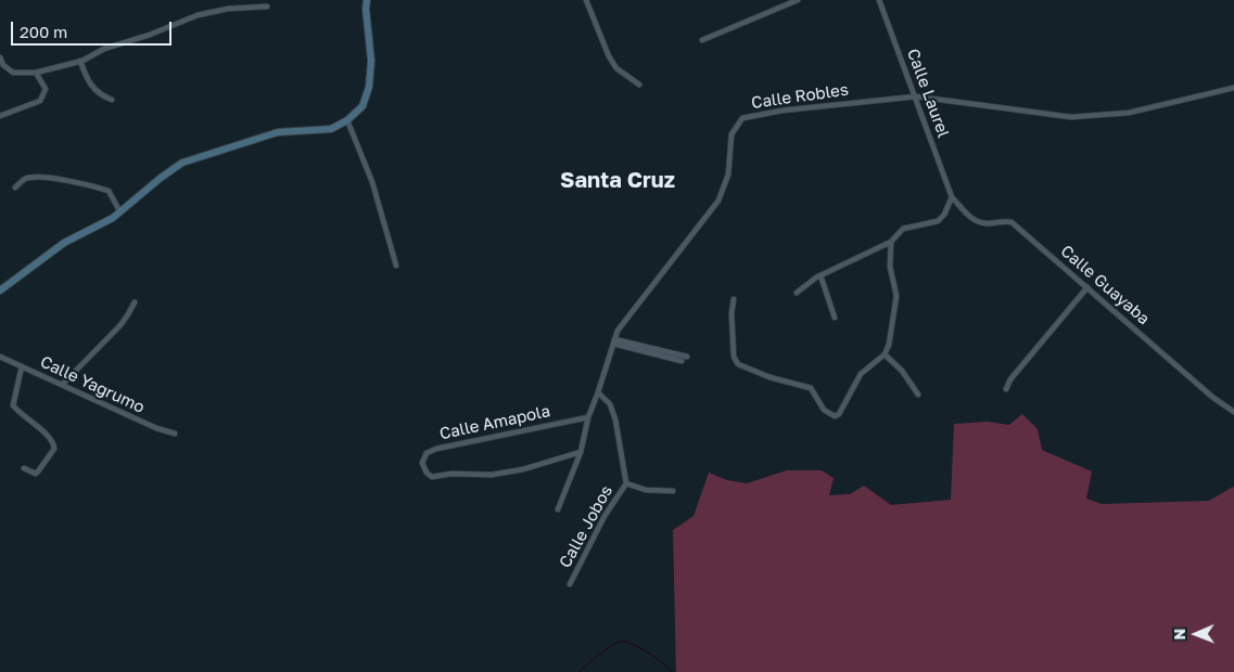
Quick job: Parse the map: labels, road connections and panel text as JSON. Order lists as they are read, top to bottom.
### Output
{
  "streets": {
    "street": [
      "Calle Laurel",
      "Calle Robles",
      "Calle Guayaba",
      "Calle Yagrumo",
      "Calle Amapola",
      "Calle Jobos"
    ]
  },
  "crossings": [
    ["Calle Laurel", "Calle Robles"],
    ["Calle Laurel", "Calle Guayaba"],
    ["Calle Robles", "Calle Amapola"],
    ["Calle Robles", "Calle Jobos"]
  ],
  "districts": ["Santa Cruz"],
  "scale_bar": "200 m",
  "north": "left"
}
